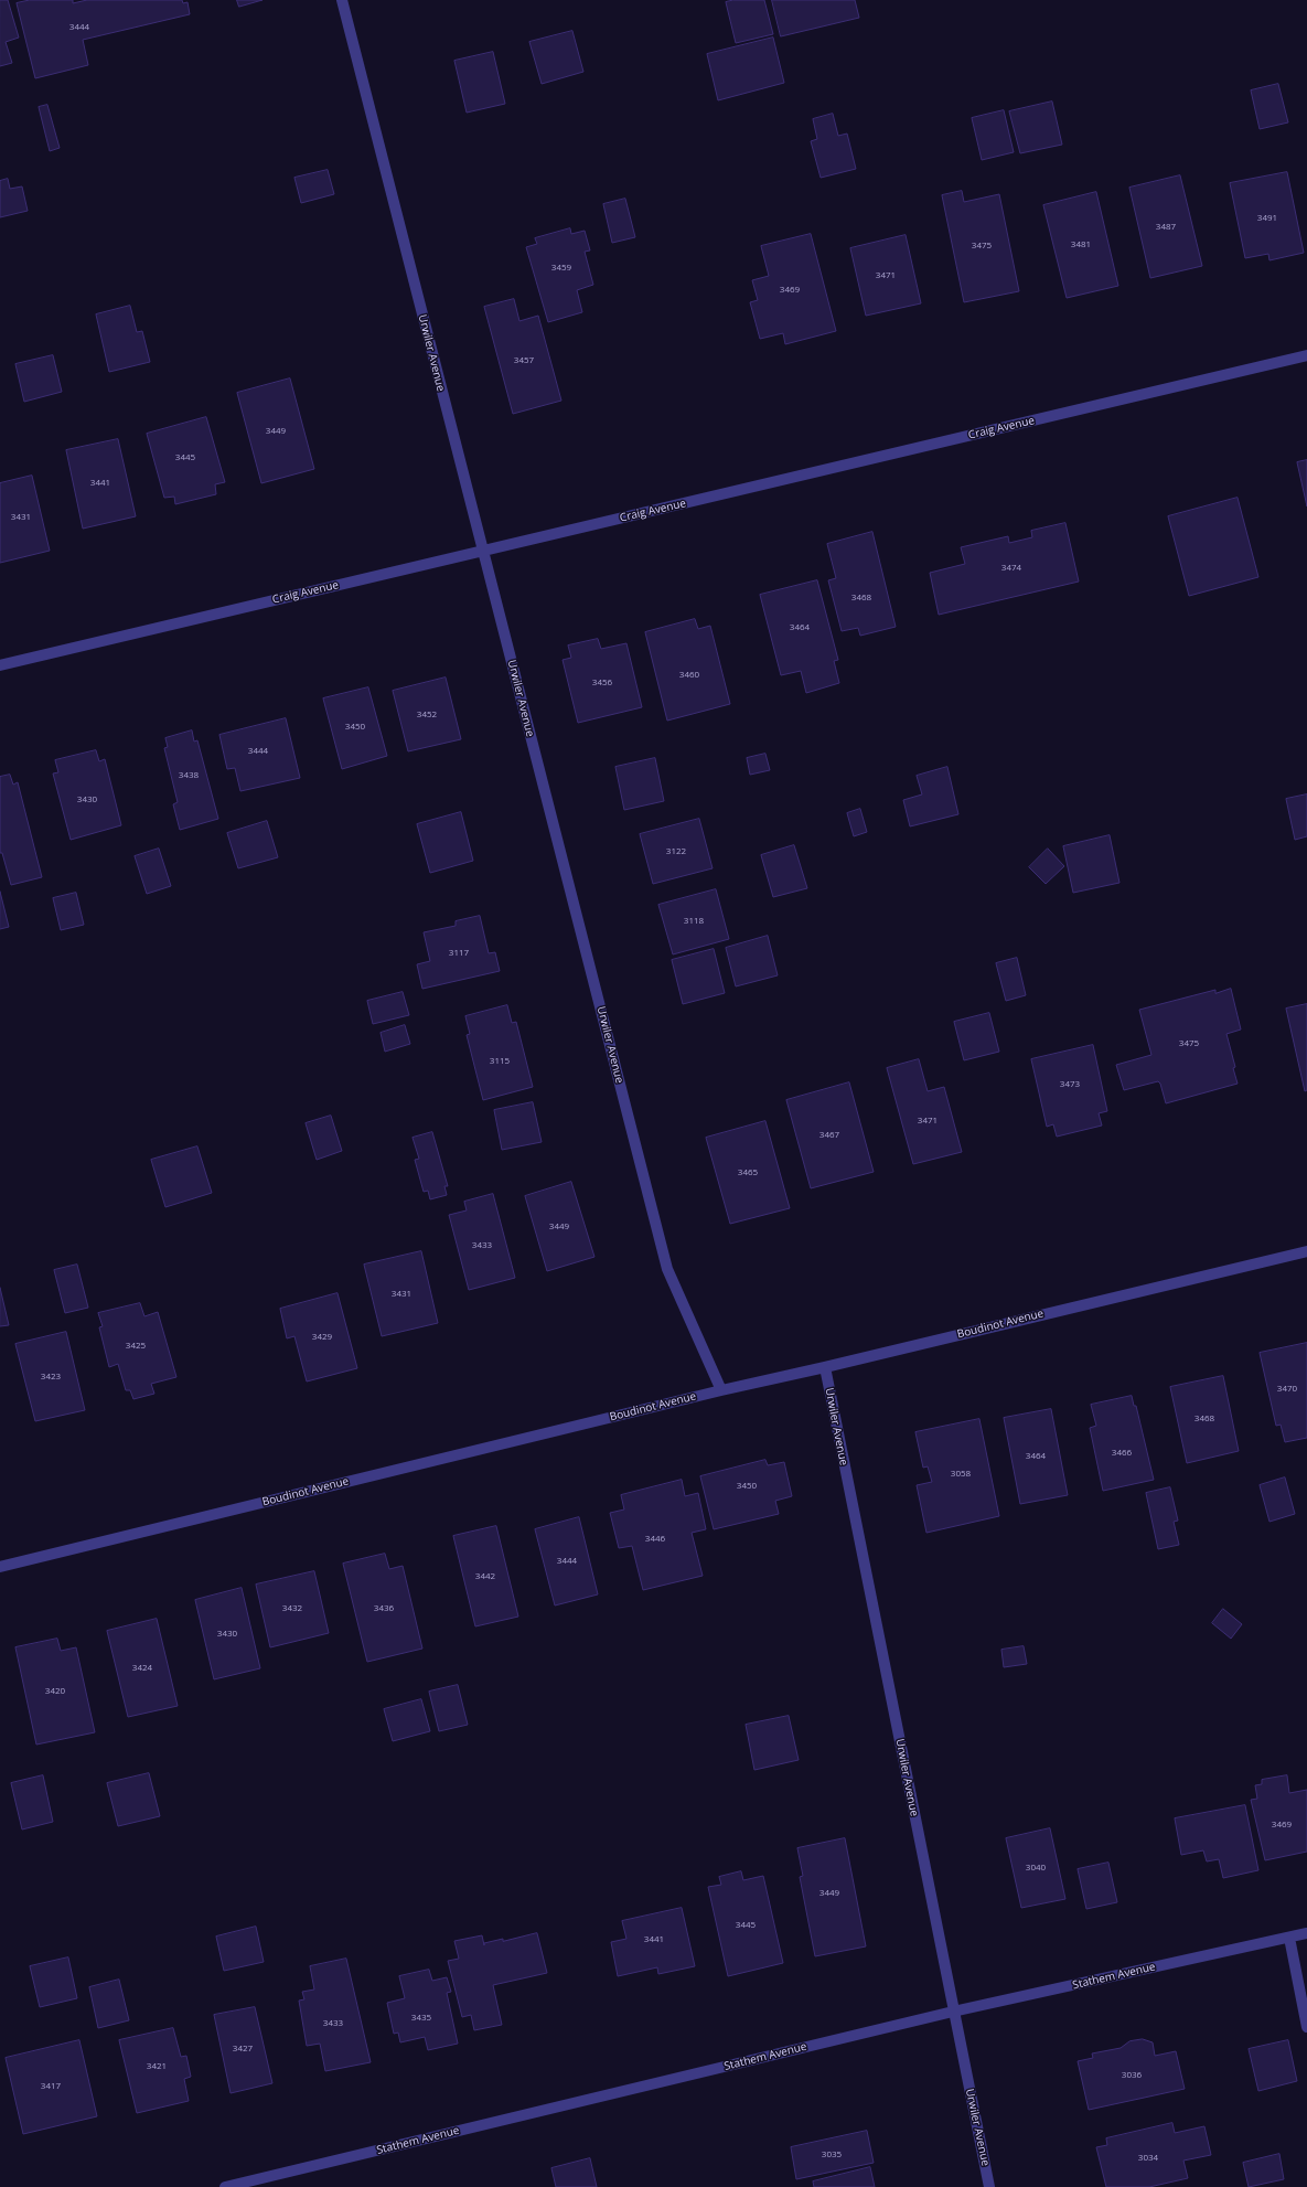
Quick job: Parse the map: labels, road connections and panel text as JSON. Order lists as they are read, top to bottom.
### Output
{
  "streets": {
    "street": [
      "Urwiler Avenue",
      "Craig Avenue",
      "Boudinot Avenue",
      "Stathem Avenue"
    ]
  },
  "crossings": [
    ["Urwiler Avenue", "Craig Avenue"],
    ["Urwiler Avenue", "Boudinot Avenue"],
    ["Urwiler Avenue", "Stathem Avenue"]
  ],
  "house_numbers": [
    "3444",
    "3491",
    "3487",
    "3481",
    "3475",
    "3459",
    "3471",
    "3469",
    "3457",
    "3449",
    "3445",
    "3441",
    "3431",
    "3474",
    "3468",
    "3464",
    "3460",
    "3456",
    "3452",
    "3450",
    "3444",
    "3438",
    "3430",
    "3122",
    "3118",
    "3117",
    "3475",
    "3115",
    "3473",
    "3471",
    "3467",
    "3465",
    "3449",
    "3433",
    "3431",
    "3429",
    "3425",
    "3423",
    "3470",
    "3468",
    "3466",
    "3464",
    "3058",
    "3450",
    "3446",
    "3444",
    "3442",
    "3432",
    "3436",
    "3430",
    "3424",
    "3420",
    "3469",
    "3040",
    "3449",
    "3445",
    "3441",
    "3435",
    "3433",
    "3427",
    "3421",
    "3036",
    "3417",
    "3035",
    "3034"
  ]
}
